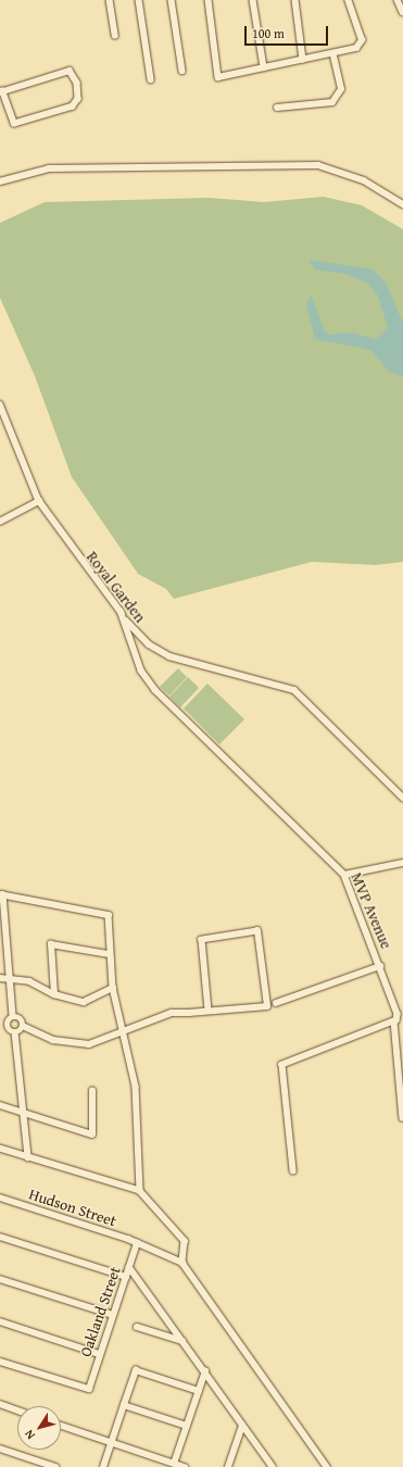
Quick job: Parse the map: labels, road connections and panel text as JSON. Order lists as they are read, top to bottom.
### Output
{
  "streets": {
    "street": [
      "Royal Garden",
      "MVP Avenue",
      "Hudson Street",
      "Oakland Street"
    ]
  },
  "crossings": [
    ["Royal Garden", "MVP Avenue"],
    ["Hudson Street", "Oakland Street"]
  ],
  "scale_bar": "100 m",
  "north": "bottom left"
}
